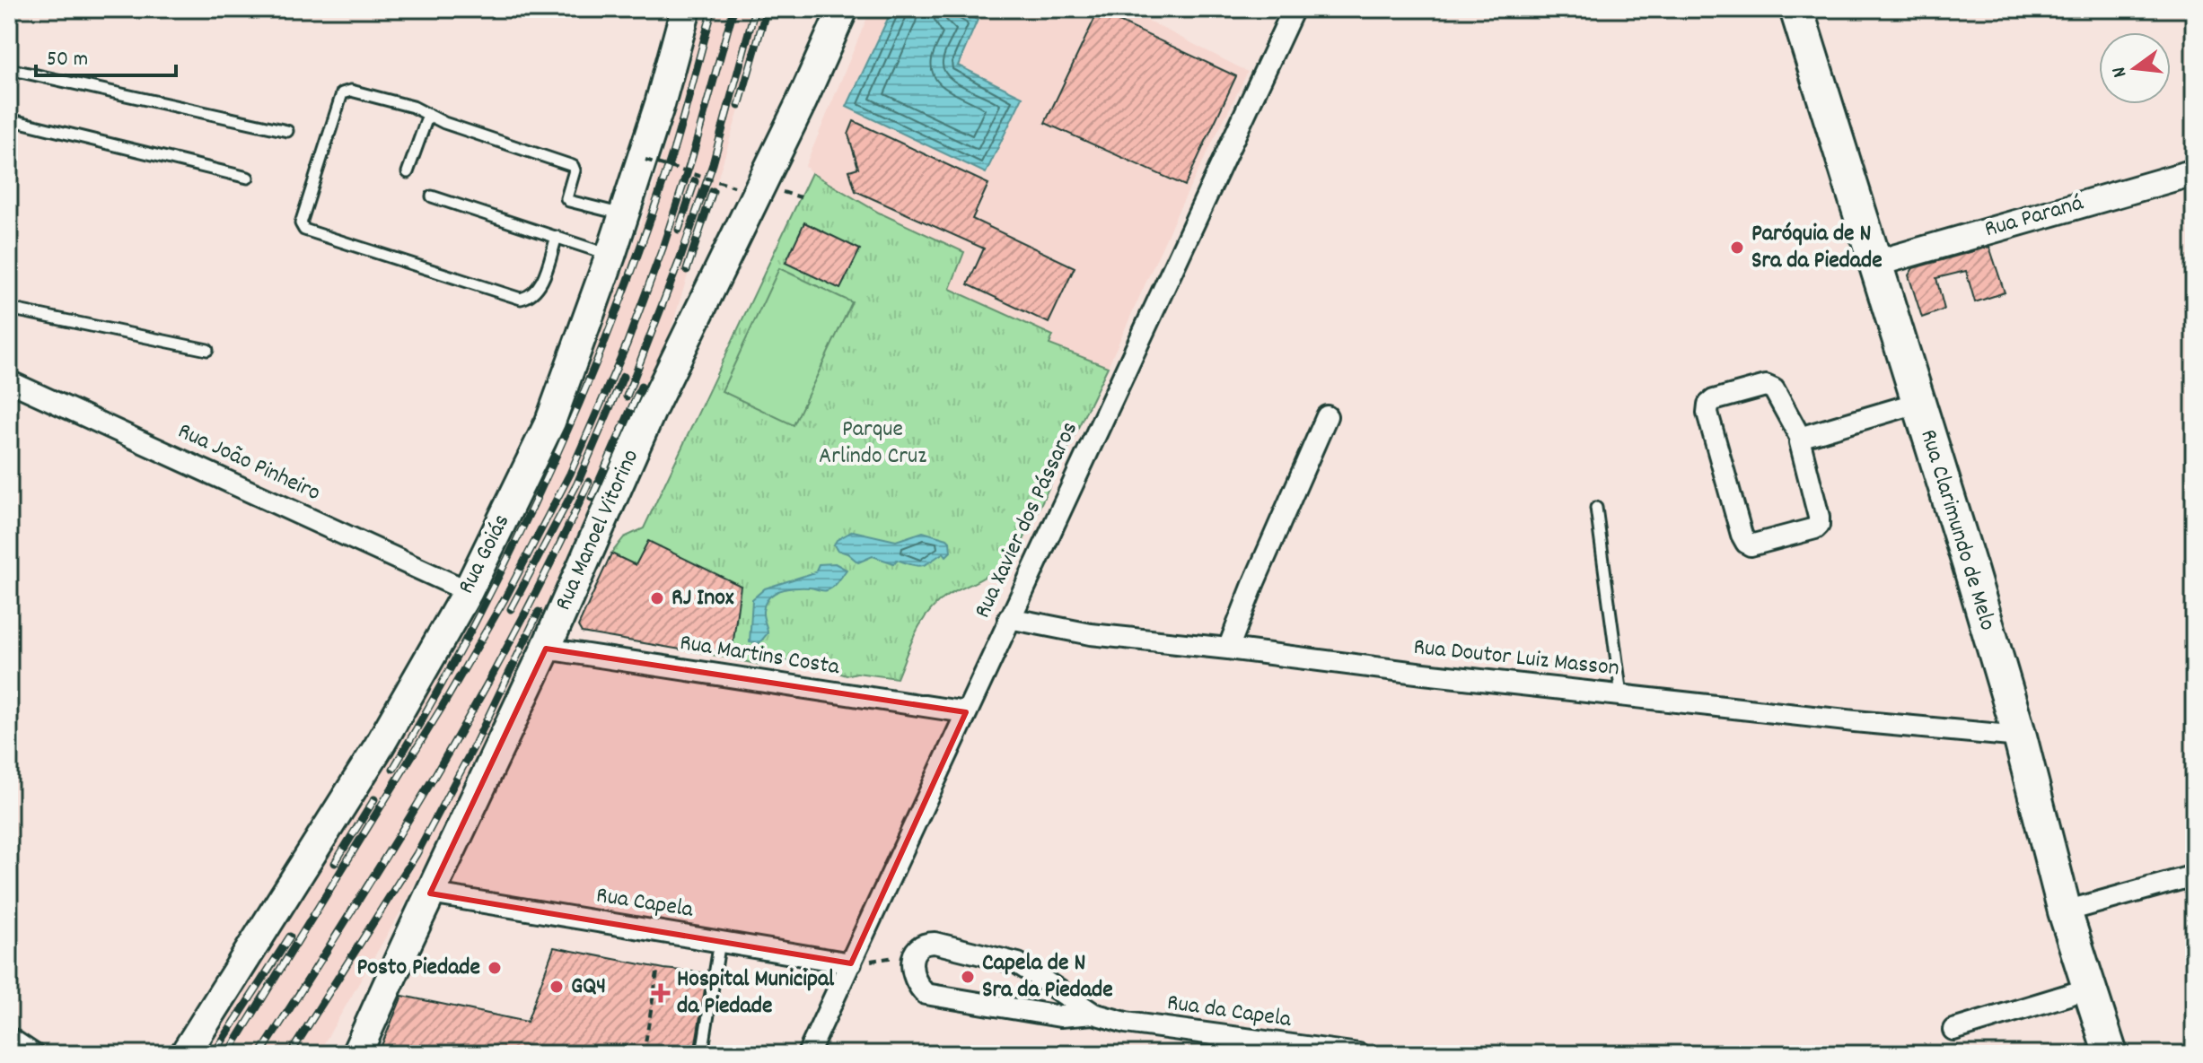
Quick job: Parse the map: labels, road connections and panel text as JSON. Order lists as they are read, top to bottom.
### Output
{
  "streets": {
    "main road": ["Rua Manoel Vitorino", "Rua Clarimundo de Melo", "Rua Goiás"],
    "street": [
      "Rua Paraná",
      "Rua João Pinheiro",
      "Rua Xavier dos Pássaros",
      "Rua Martins Costa",
      "Rua Doutor Luiz Masson",
      "Rua Capela",
      "Rua da Capela"
    ]
  },
  "crossings": [
    ["Rua Paraná", "Rua Clarimundo de Melo"],
    ["Rua João Pinheiro", "Rua Goiás"],
    ["Rua Xavier dos Pássaros", "Rua Martins Costa"],
    ["Rua Xavier dos Pássaros", "Rua Doutor Luiz Masson"],
    ["Rua Xavier dos Pássaros", "Rua Capela"],
    ["Rua Manoel Vitorino", "Rua Martins Costa"],
    ["Rua Manoel Vitorino", "Rua Capela"],
    ["Rua Clarimundo de Melo", "Rua Doutor Luiz Masson"]
  ],
  "parks": ["Parque Arlindo Cruz"],
  "places": {
    "other": [
      "Paróquia de N Sra da Piedade",
      "RJ Inox",
      "Posto Piedade",
      "Capela de N Sra da Piedade",
      "GQ4"
    ],
    "health": ["Hospital Municipal da Piedade"]
  },
  "scale_bar": "50 m",
  "north": "left"
}
